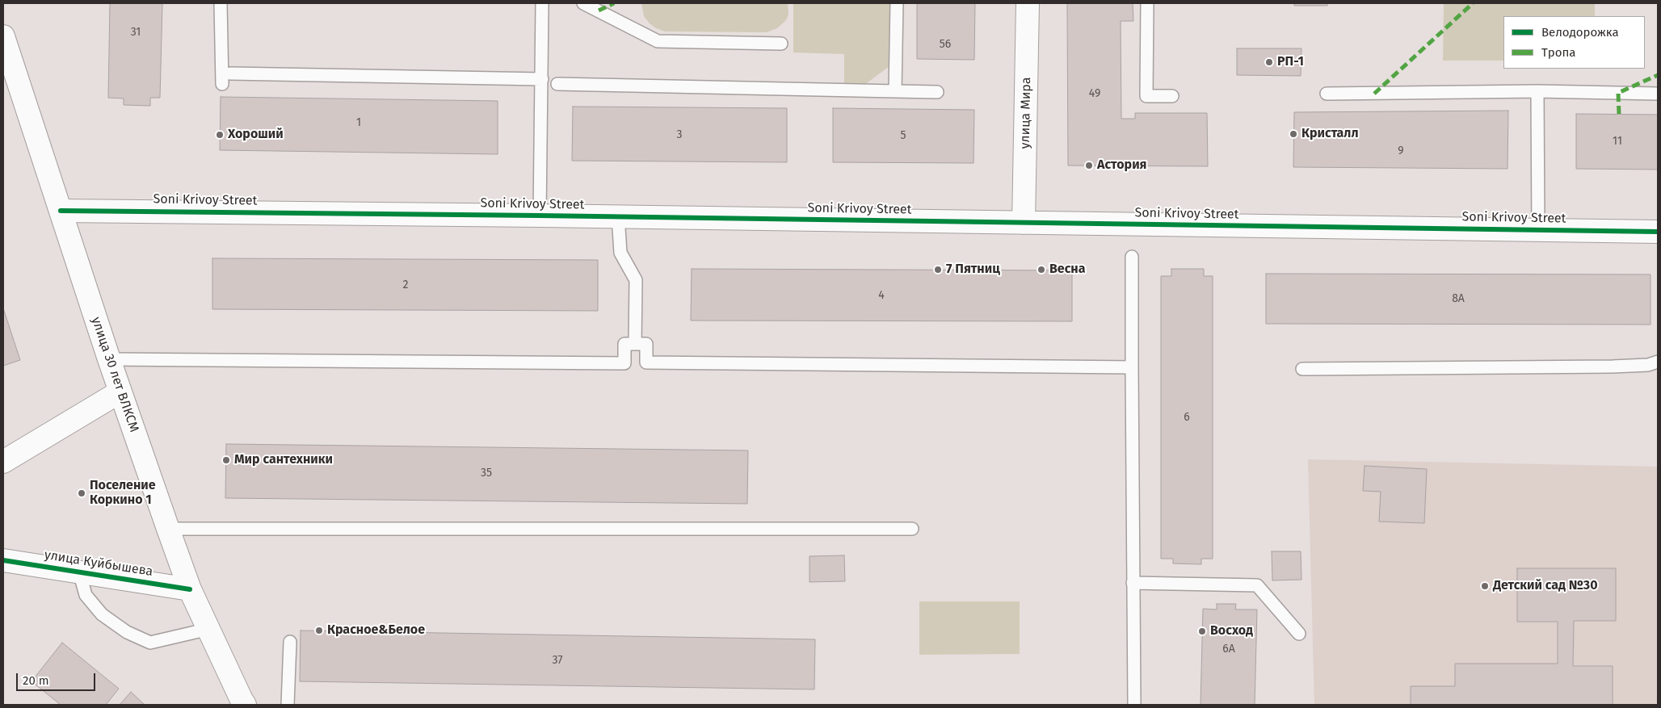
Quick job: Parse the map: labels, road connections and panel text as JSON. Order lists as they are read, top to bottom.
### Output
{
  "streets": {
    "street": [
      "улица Мира",
      "Soni Krivoy Street",
      "улица 30 лет ВЛКСМ",
      "улица Куйбышева"
    ]
  },
  "crossings": [
    ["улица Мира", "Soni Krivoy Street"],
    ["Soni Krivoy Street", "улица 30 лет ВЛКСМ"],
    ["улица 30 лет ВЛКСМ", "улица Куйбышева"]
  ],
  "places": [
    "РП-1",
    "Кристалл",
    "Хороший",
    "Астория",
    "7 Пятниц",
    "Весна",
    "Мир сантехники",
    "Поселение Коркино 1",
    "Детский сад №30",
    "Красное&Белое",
    "Восход"
  ],
  "house_numbers": [
    "31",
    "56",
    "49",
    "1",
    "3",
    "5",
    "11",
    "9",
    "2",
    "4",
    "8А",
    "6",
    "35",
    "6А",
    "37"
  ],
  "legend": ["Велодорожка", "Тропа"],
  "scale_bar": "20 m"
}
